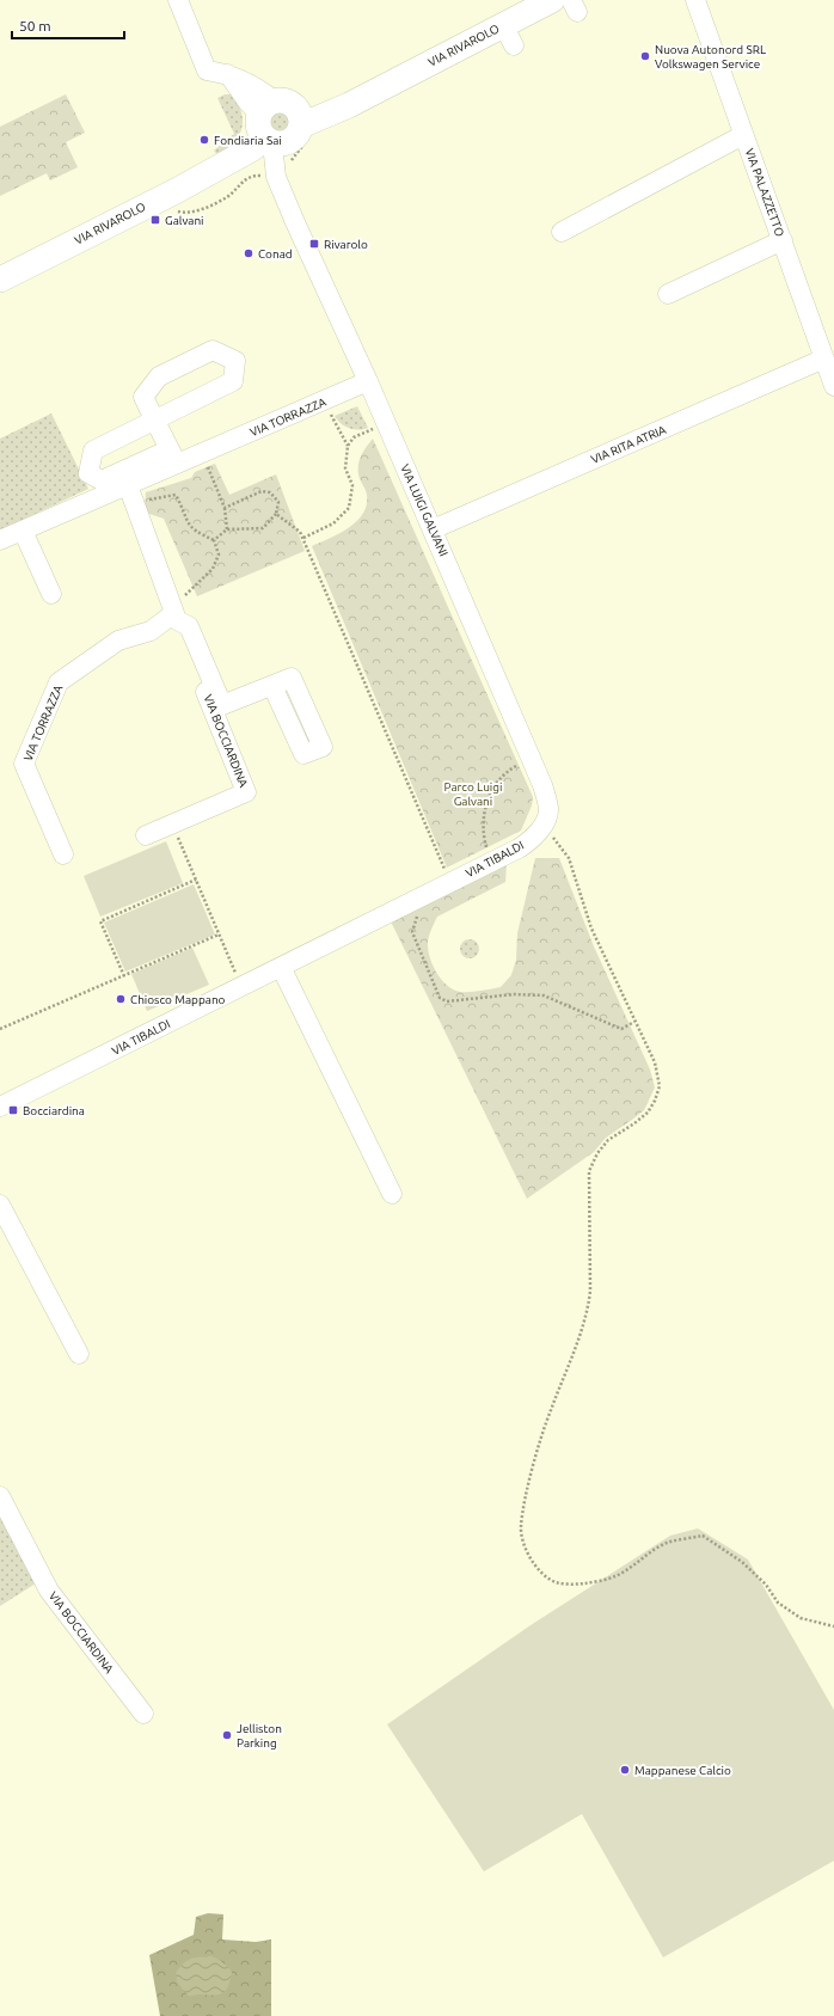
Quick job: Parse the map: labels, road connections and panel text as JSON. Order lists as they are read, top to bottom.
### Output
{
  "streets": {
    "main road": ["VIA RIVAROLO"],
    "street": [
      "VIA PALAZZETTO",
      "VIA TORRAZZA",
      "VIA RITA ATRIA",
      "VIA LUIGI GALVANI",
      "VIA BOCCIARDINA",
      "VIA TIBALDI"
    ]
  },
  "crossings": [
    ["VIA RIVAROLO", "VIA LUIGI GALVANI"],
    ["VIA PALAZZETTO", "VIA RITA ATRIA"],
    ["VIA TORRAZZA", "VIA LUIGI GALVANI"],
    ["VIA TORRAZZA", "VIA BOCCIARDINA"],
    ["VIA RITA ATRIA", "VIA LUIGI GALVANI"],
    ["VIA LUIGI GALVANI", "VIA TIBALDI"]
  ],
  "parks": ["Parco Luigi Galvani"],
  "places": {
    "other": [
      "Nuova Autonord SRL Volkswagen Service",
      "Fondiaria Sai",
      "Conad",
      "Chiosco Mappano",
      "Jelliston Parking",
      "Mappanese Calcio"
    ],
    "transit": ["Galvani", "Rivarolo", "Bocciardina"]
  },
  "scale_bar": "50 m"
}
